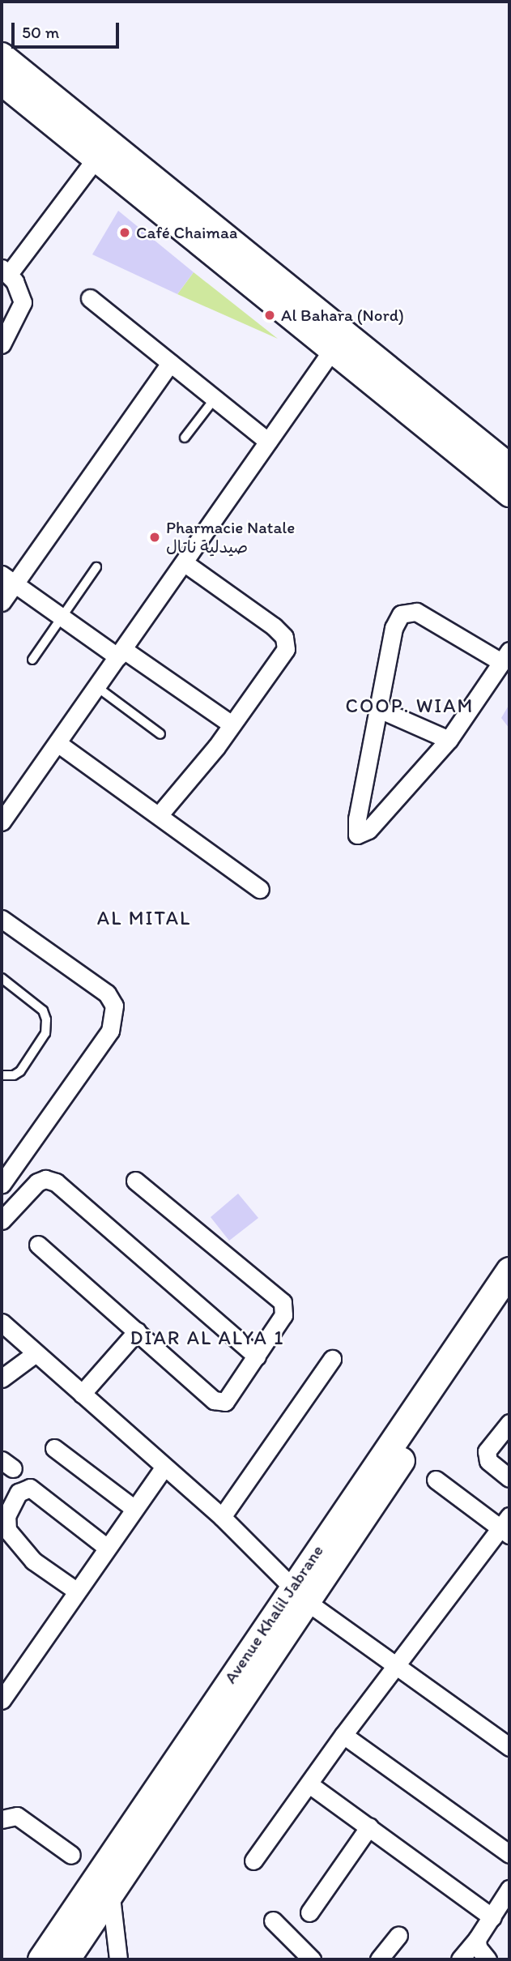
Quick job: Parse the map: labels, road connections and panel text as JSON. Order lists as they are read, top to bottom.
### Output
{
  "streets": {
    "main road": ["Avenue Khalil Jabrane"]
  },
  "districts": ["COOP. WIAM", "AL MITAL", "DIAR AL ALYA 1"],
  "places": ["Café Chaimaa", "Al Bahara (Nord)", "Pharmacie Natale صيدلية ناتال"],
  "scale_bar": "50 m"
}
